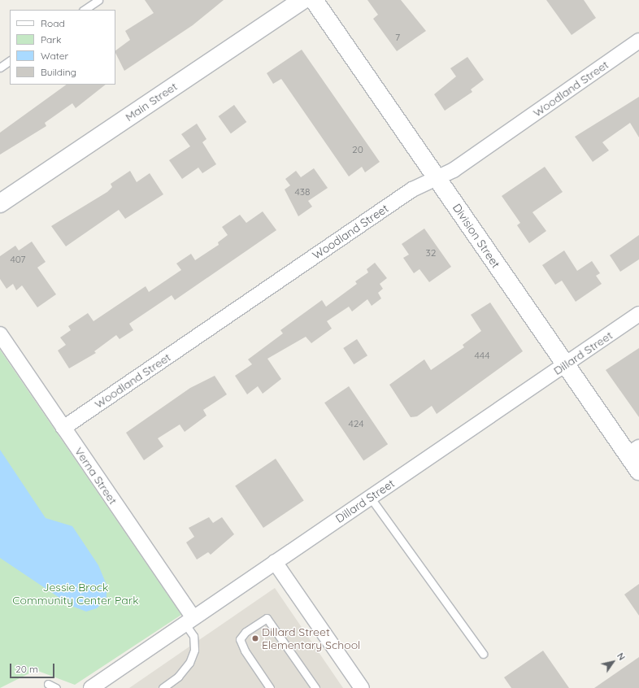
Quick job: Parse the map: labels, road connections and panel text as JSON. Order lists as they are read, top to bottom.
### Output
{
  "streets": {
    "street": [
      "Woodland Street",
      "Main Street",
      "Division Street",
      "Dillard Street",
      "Verna Street"
    ]
  },
  "crossings": [
    ["Woodland Street", "Division Street"],
    ["Woodland Street", "Verna Street"],
    ["Division Street", "Dillard Street"],
    ["Dillard Street", "Verna Street"]
  ],
  "parks": ["Jessie Brock Community Center Park"],
  "places": ["Dillard Street Elementary School"],
  "house_numbers": [
    "7",
    "20",
    "438",
    "32",
    "407",
    "444",
    "424"
  ],
  "legend": [
    "Road",
    "Park",
    "Water",
    "Building"
  ],
  "scale_bar": "20 m",
  "north": "top right"
}
